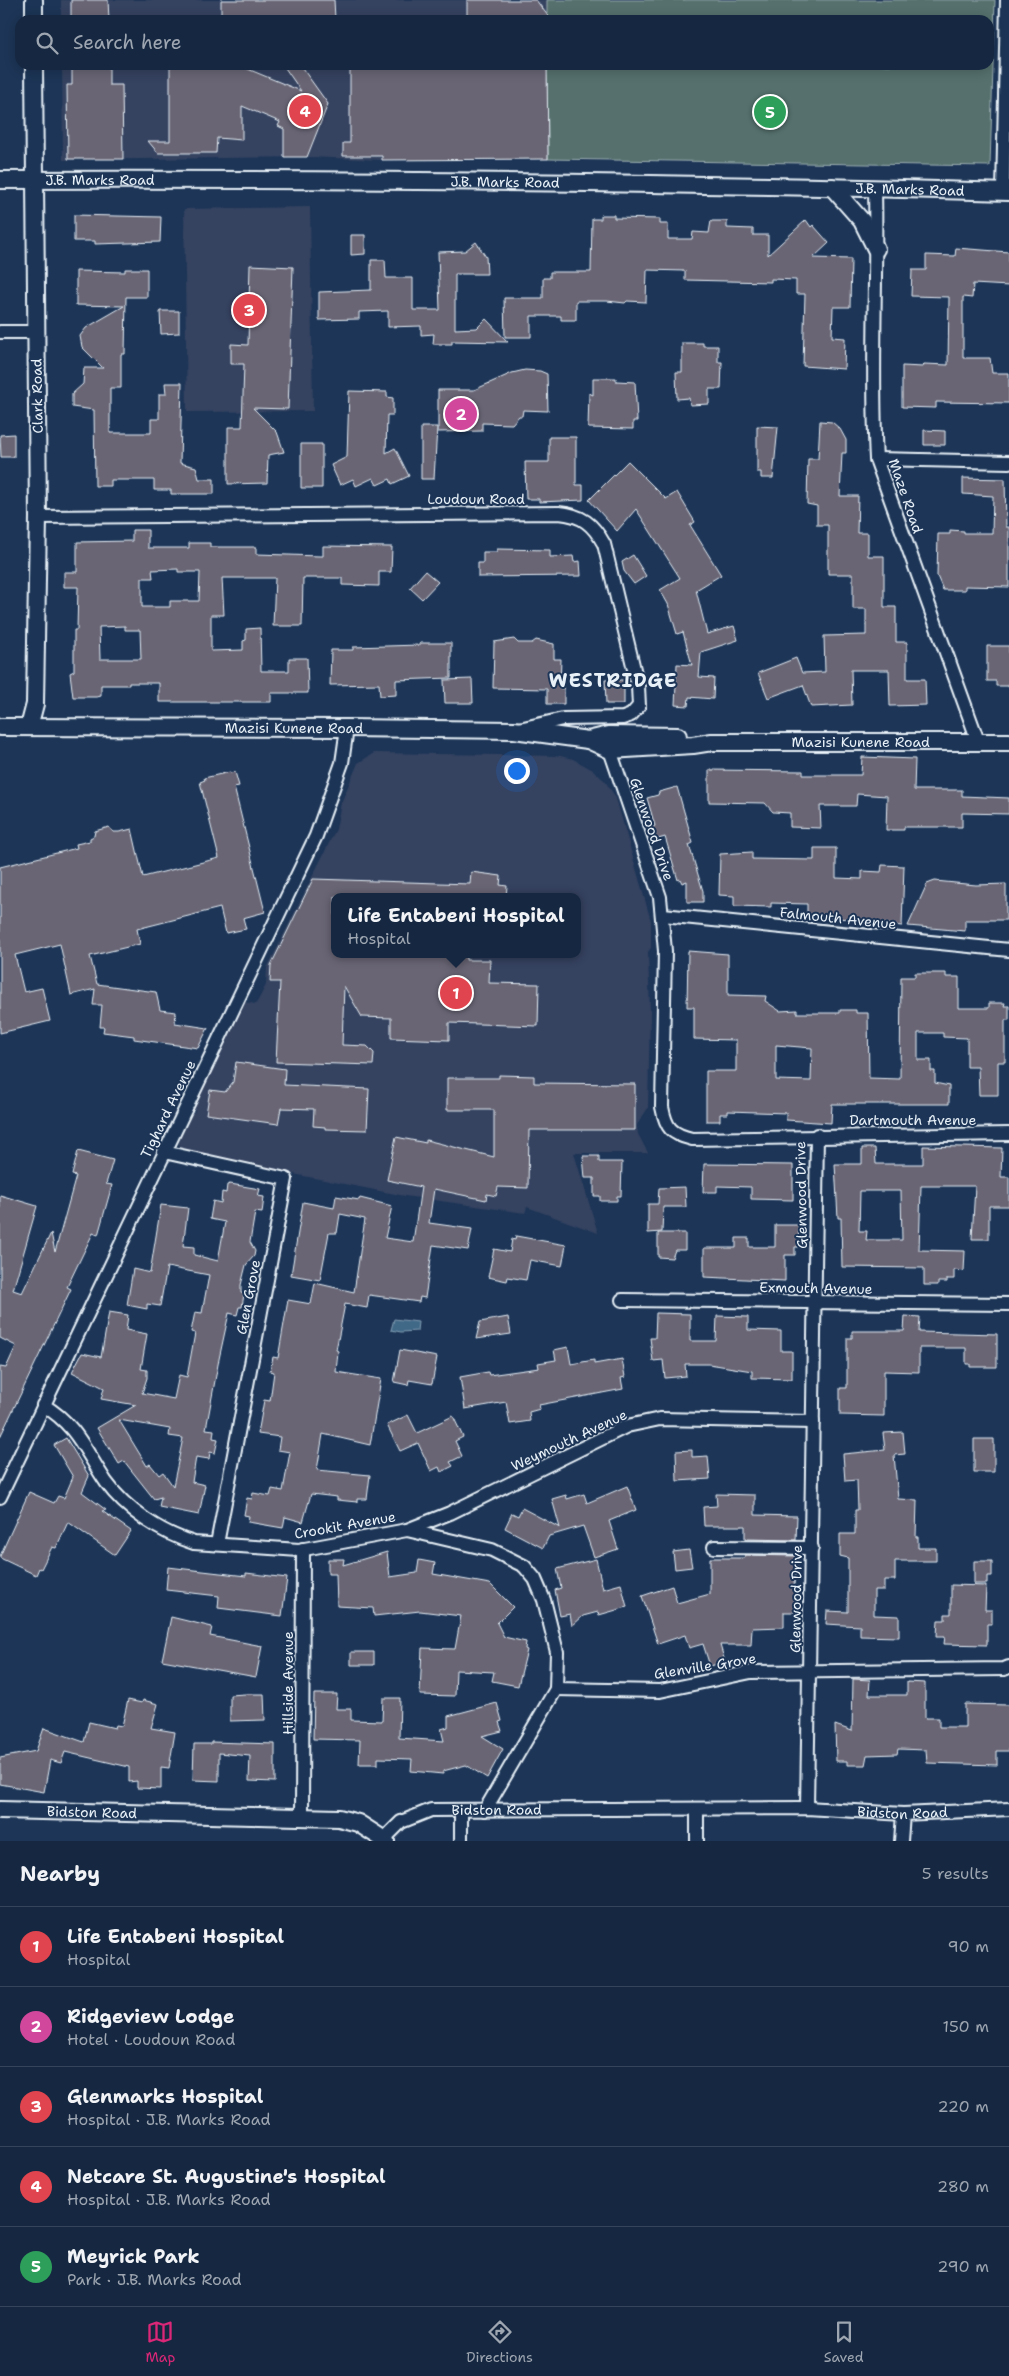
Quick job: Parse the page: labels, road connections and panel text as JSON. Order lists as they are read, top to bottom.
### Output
{
  "streets": {
    "street": [
      "J.B. Marks Road",
      "Clark Road",
      "Maze Road",
      "Loudoun Road",
      "Mazisi Kunene Road",
      "Glenwood Drive",
      "Falmouth Avenue",
      "Tighard Avenue",
      "Dartmouth Avenue",
      "Exmouth Avenue",
      "Glen Grove",
      "Weymouth Avenue",
      "Crookit Avenue",
      "Glenville Grove",
      "Hillside Avenue",
      "Bidston Road"
    ]
  },
  "crossings": [
    ["J.B. Marks Road", "Clark Road"],
    ["J.B. Marks Road", "Maze Road"],
    ["Clark Road", "Loudoun Road"],
    ["Clark Road", "Mazisi Kunene Road"],
    ["Maze Road", "Mazisi Kunene Road"],
    ["Loudoun Road", "Mazisi Kunene Road"],
    ["Mazisi Kunene Road", "Glenwood Drive"],
    ["Mazisi Kunene Road", "Tighard Avenue"],
    ["Glenwood Drive", "Falmouth Avenue"],
    ["Glenwood Drive", "Dartmouth Avenue"],
    ["Glenwood Drive", "Exmouth Avenue"],
    ["Glenwood Drive", "Weymouth Avenue"],
    ["Glenwood Drive", "Glenville Grove"],
    ["Glenwood Drive", "Bidston Road"],
    ["Tighard Avenue", "Glen Grove"],
    ["Tighard Avenue", "Crookit Avenue"],
    ["Glen Grove", "Crookit Avenue"],
    ["Weymouth Avenue", "Crookit Avenue"],
    ["Crookit Avenue", "Glenville Grove"],
    ["Crookit Avenue", "Hillside Avenue"],
    ["Crookit Avenue", "Bidston Road"],
    ["Hillside Avenue", "Bidston Road"]
  ],
  "districts": ["WESTRIDGE"],
  "page": {
    "search": "Search here",
    "pins": [
      "4",
      "5",
      "3",
      "2",
      "1"
    ],
    "popup": ["Life Entabeni Hospital", "Hospital"],
    "heading": ["Nearby", "5 results"],
    "list": [
      {
        "mark": "1",
        "name": "Life Entabeni Hospital",
        "note": "Hospital",
        "value": "90 m"
      },
      {
        "mark": "2",
        "name": "Ridgeview Lodge",
        "note": "Hotel · Loudoun Road",
        "value": "150 m"
      },
      {
        "mark": "3",
        "name": "Glenmarks Hospital",
        "note": "Hospital · J.B. Marks Road",
        "value": "220 m"
      },
      {
        "mark": "4",
        "name": "Netcare St. Augustine's Hospital",
        "note": "Hospital · J.B. Marks Road",
        "value": "280 m"
      },
      {
        "mark": "5",
        "name": "Meyrick Park",
        "note": "Park · J.B. Marks Road",
        "value": "290 m"
      }
    ],
    "nav": ["Map", "Directions", "Saved"]
  }
}
